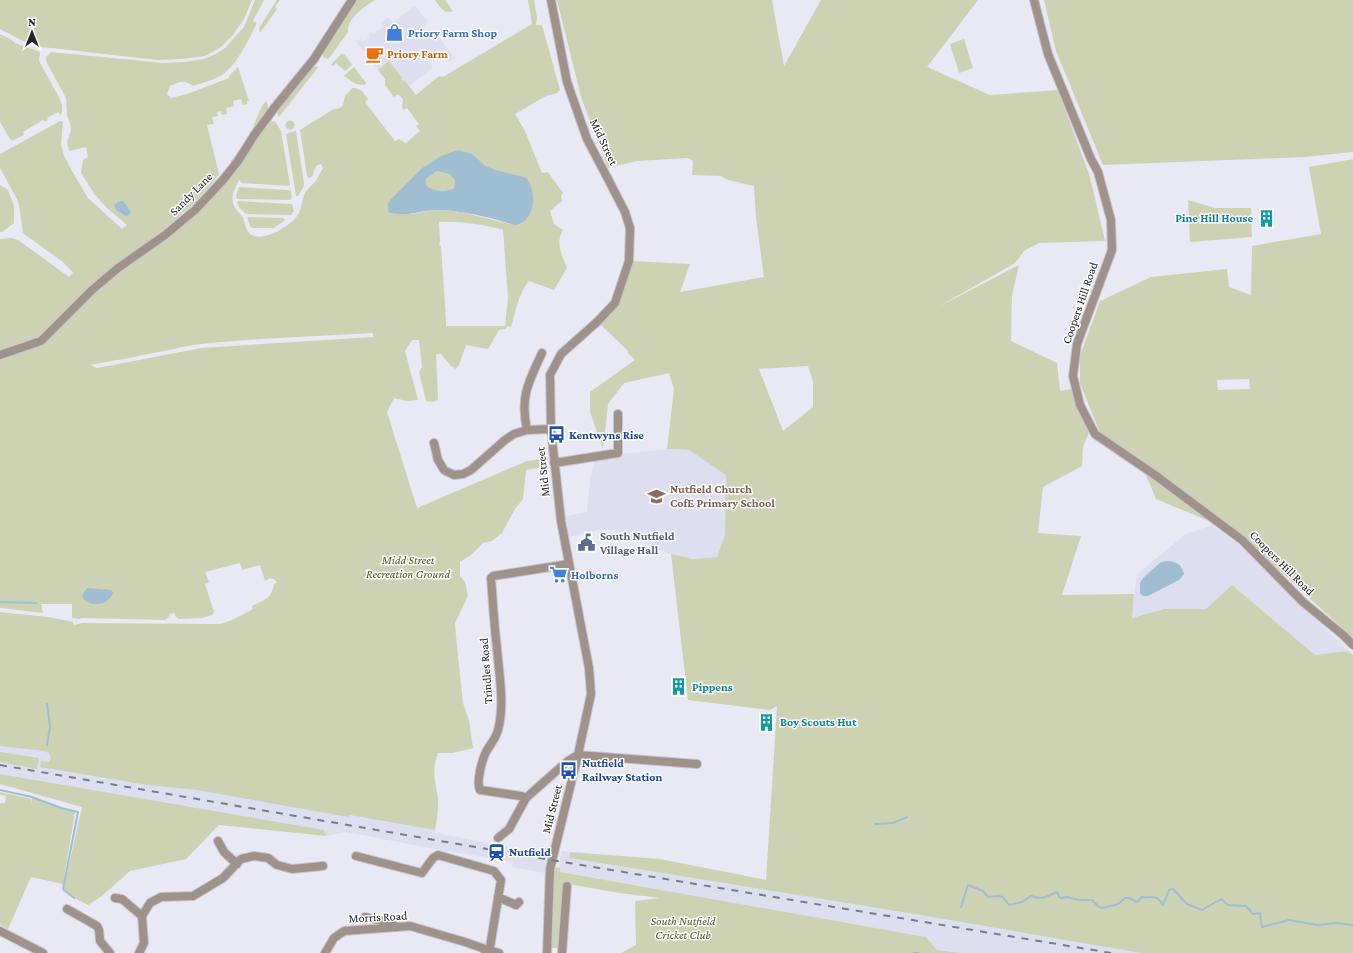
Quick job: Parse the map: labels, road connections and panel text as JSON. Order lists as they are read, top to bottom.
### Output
{
  "streets": {
    "street": [
      "Mid Street",
      "Sandy Lane",
      "Coopers Hill Road",
      "Trindles Road",
      "Morris Road"
    ]
  },
  "crossings": [
    ["Mid Street", "Trindles Road"]
  ],
  "parks": ["Midd Street Recreation Ground", "South Nutfield Cricket Club"],
  "places": {
    "shop": ["Priory Farm Shop"],
    "cafe": ["Priory Farm"],
    "building": ["Pine Hill House", "Pippens", "Boy Scouts Hut"],
    "bus stop": ["Kentwyns Rise", "Nutfield Railway Station"],
    "school or university": ["Nutfield Church CofE Primary School"],
    "public building": ["South Nutfield Village Hall"],
    "supermarket": ["Holborns"],
    "station": ["Nutfield"]
  },
  "north": "top"
}
